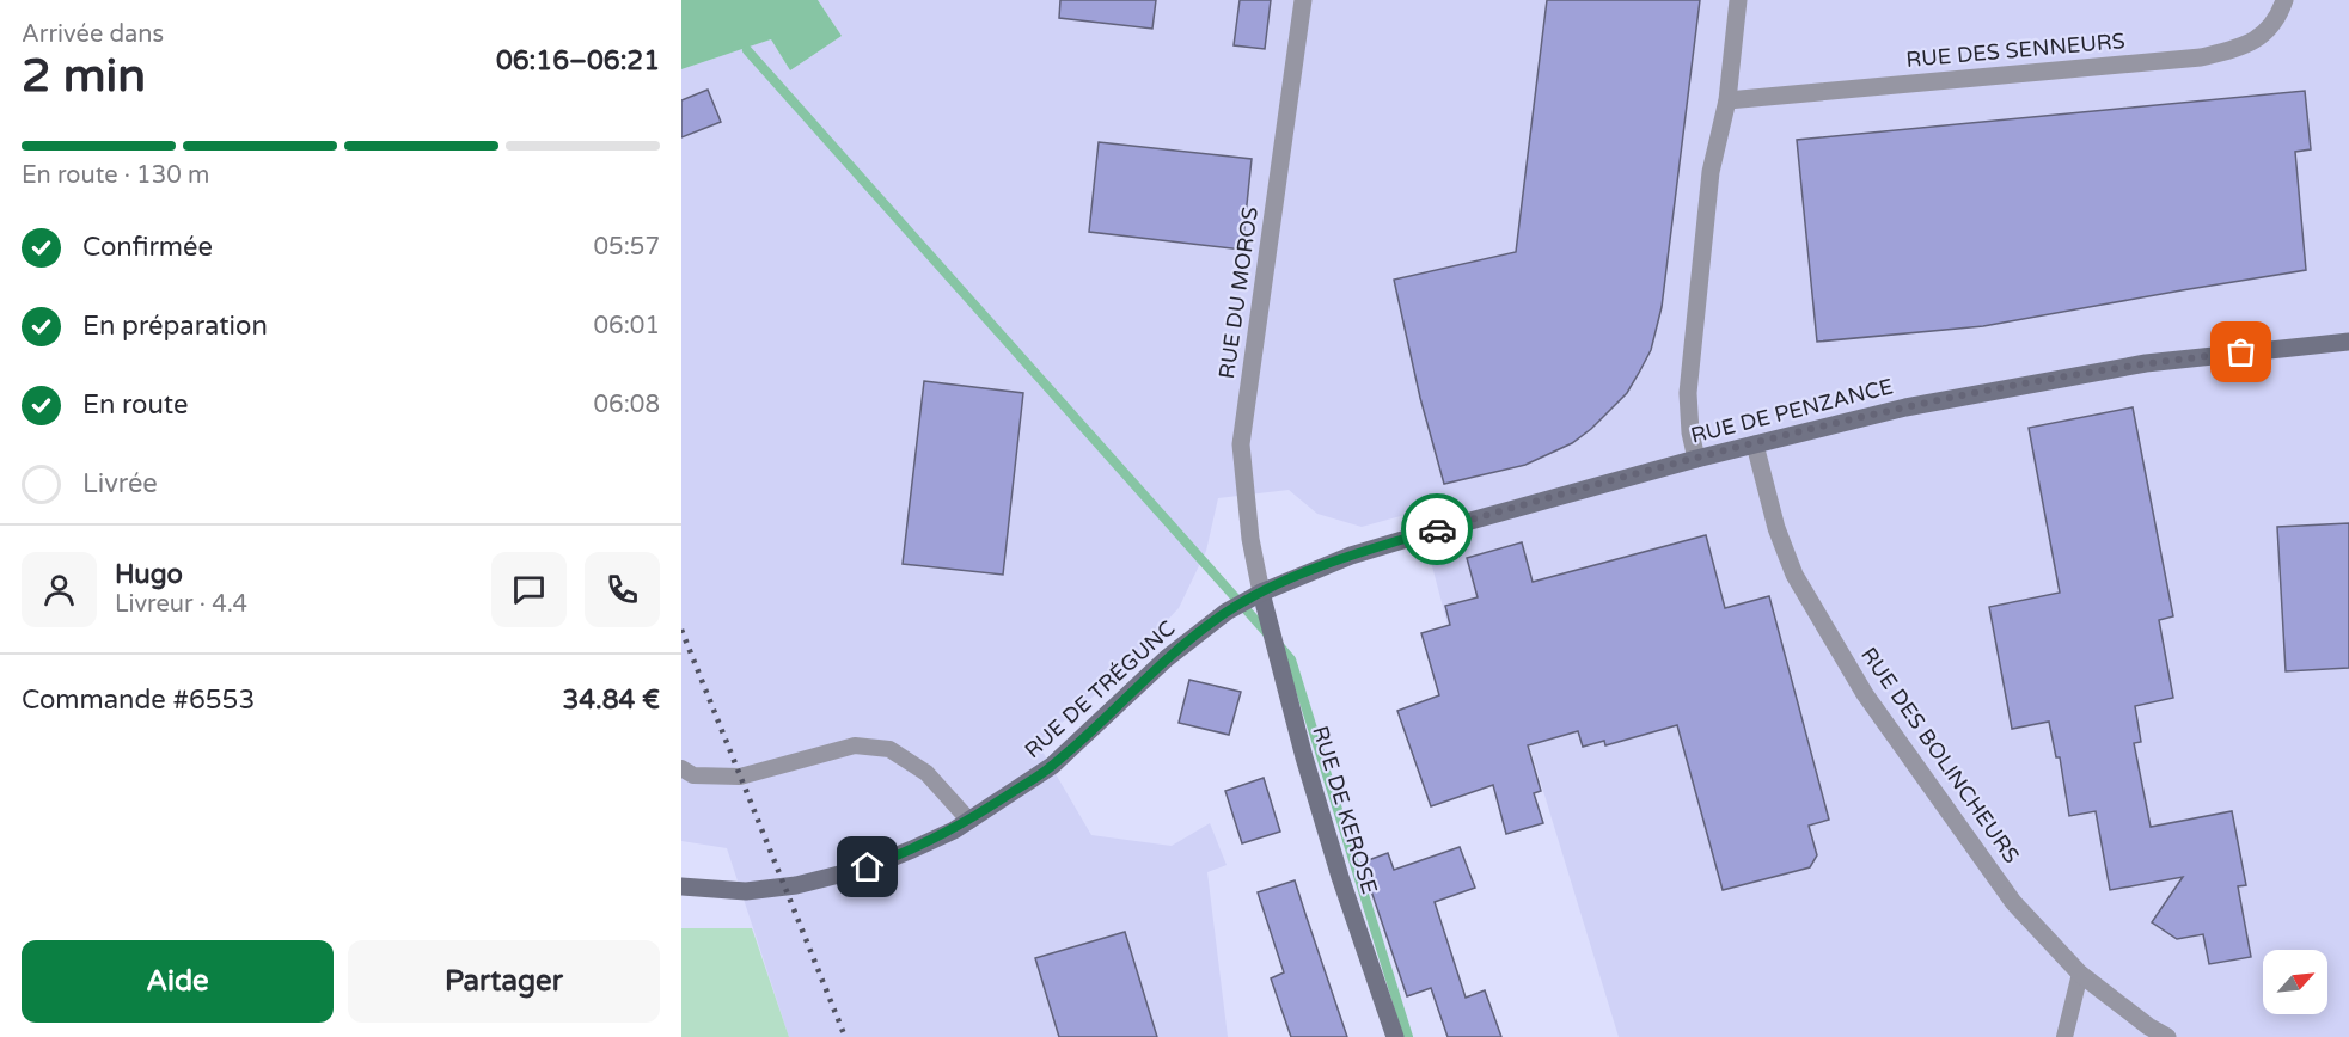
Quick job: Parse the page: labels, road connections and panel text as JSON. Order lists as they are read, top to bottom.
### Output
{
  "streets": {
    "main road": ["RUE DE PENZANCE", "RUE DE TRÉGUNC", "RUE DE KEROSE"],
    "street": ["RUE DES SENNEURS", "RUE DU MOROS", "RUE DES BOLINCHEURS"]
  },
  "crossings": [
    ["RUE DU MOROS", "RUE DE PENZANCE"],
    ["RUE DU MOROS", "RUE DE TRÉGUNC"],
    ["RUE DU MOROS", "RUE DE KEROSE"],
    ["RUE DE PENZANCE", "RUE DE TRÉGUNC"],
    ["RUE DE PENZANCE", "RUE DES BOLINCHEURS"],
    ["RUE DE PENZANCE", "RUE DE KEROSE"],
    ["RUE DE TRÉGUNC", "RUE DE KEROSE"]
  ],
  "north": "top right",
  "page": {
    "heading": ["2 min", "Arrivée dans", "06:16–06:21"],
    "panel": [
      "Hugo",
      "Livreur · 4.4",
      "Commande #6553",
      "34.84 €"
    ],
    "bar": "En route · 130 m",
    "list": [
      ["Confirmée", "05:57"],
      ["En préparation", "06:01"],
      ["En route", "06:08"],
      "Livrée"
    ],
    "buttons": ["Aide", "Partager"]
  }
}
